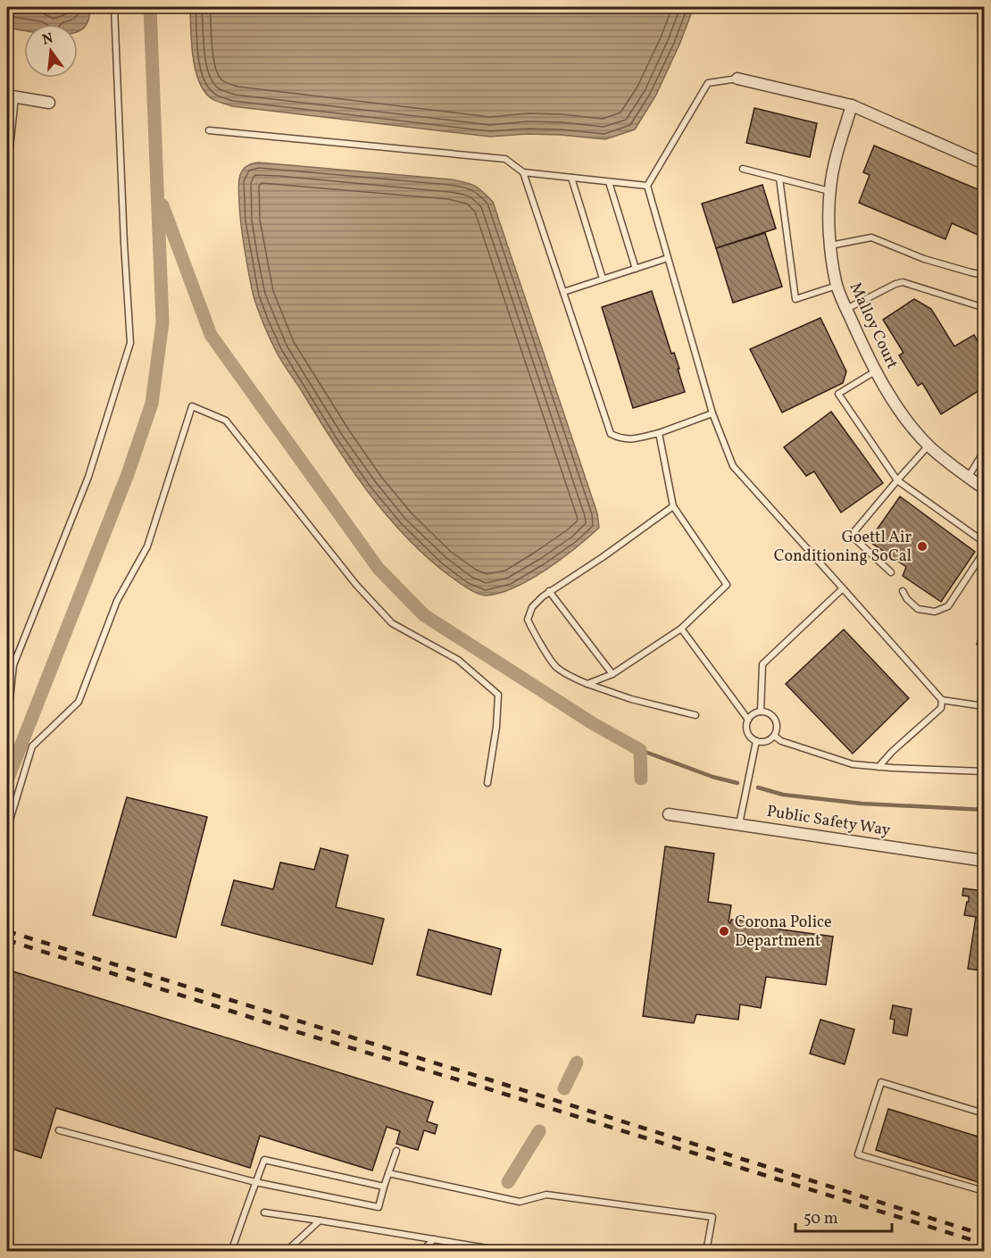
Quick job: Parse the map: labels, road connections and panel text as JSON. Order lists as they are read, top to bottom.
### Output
{
  "streets": {
    "street": ["Malloy Court", "Public Safety Way"]
  },
  "places": ["Goettl Air Conditioning SoCal", "Corona Police Department"],
  "scale_bar": "50 m",
  "north": "top"
}
